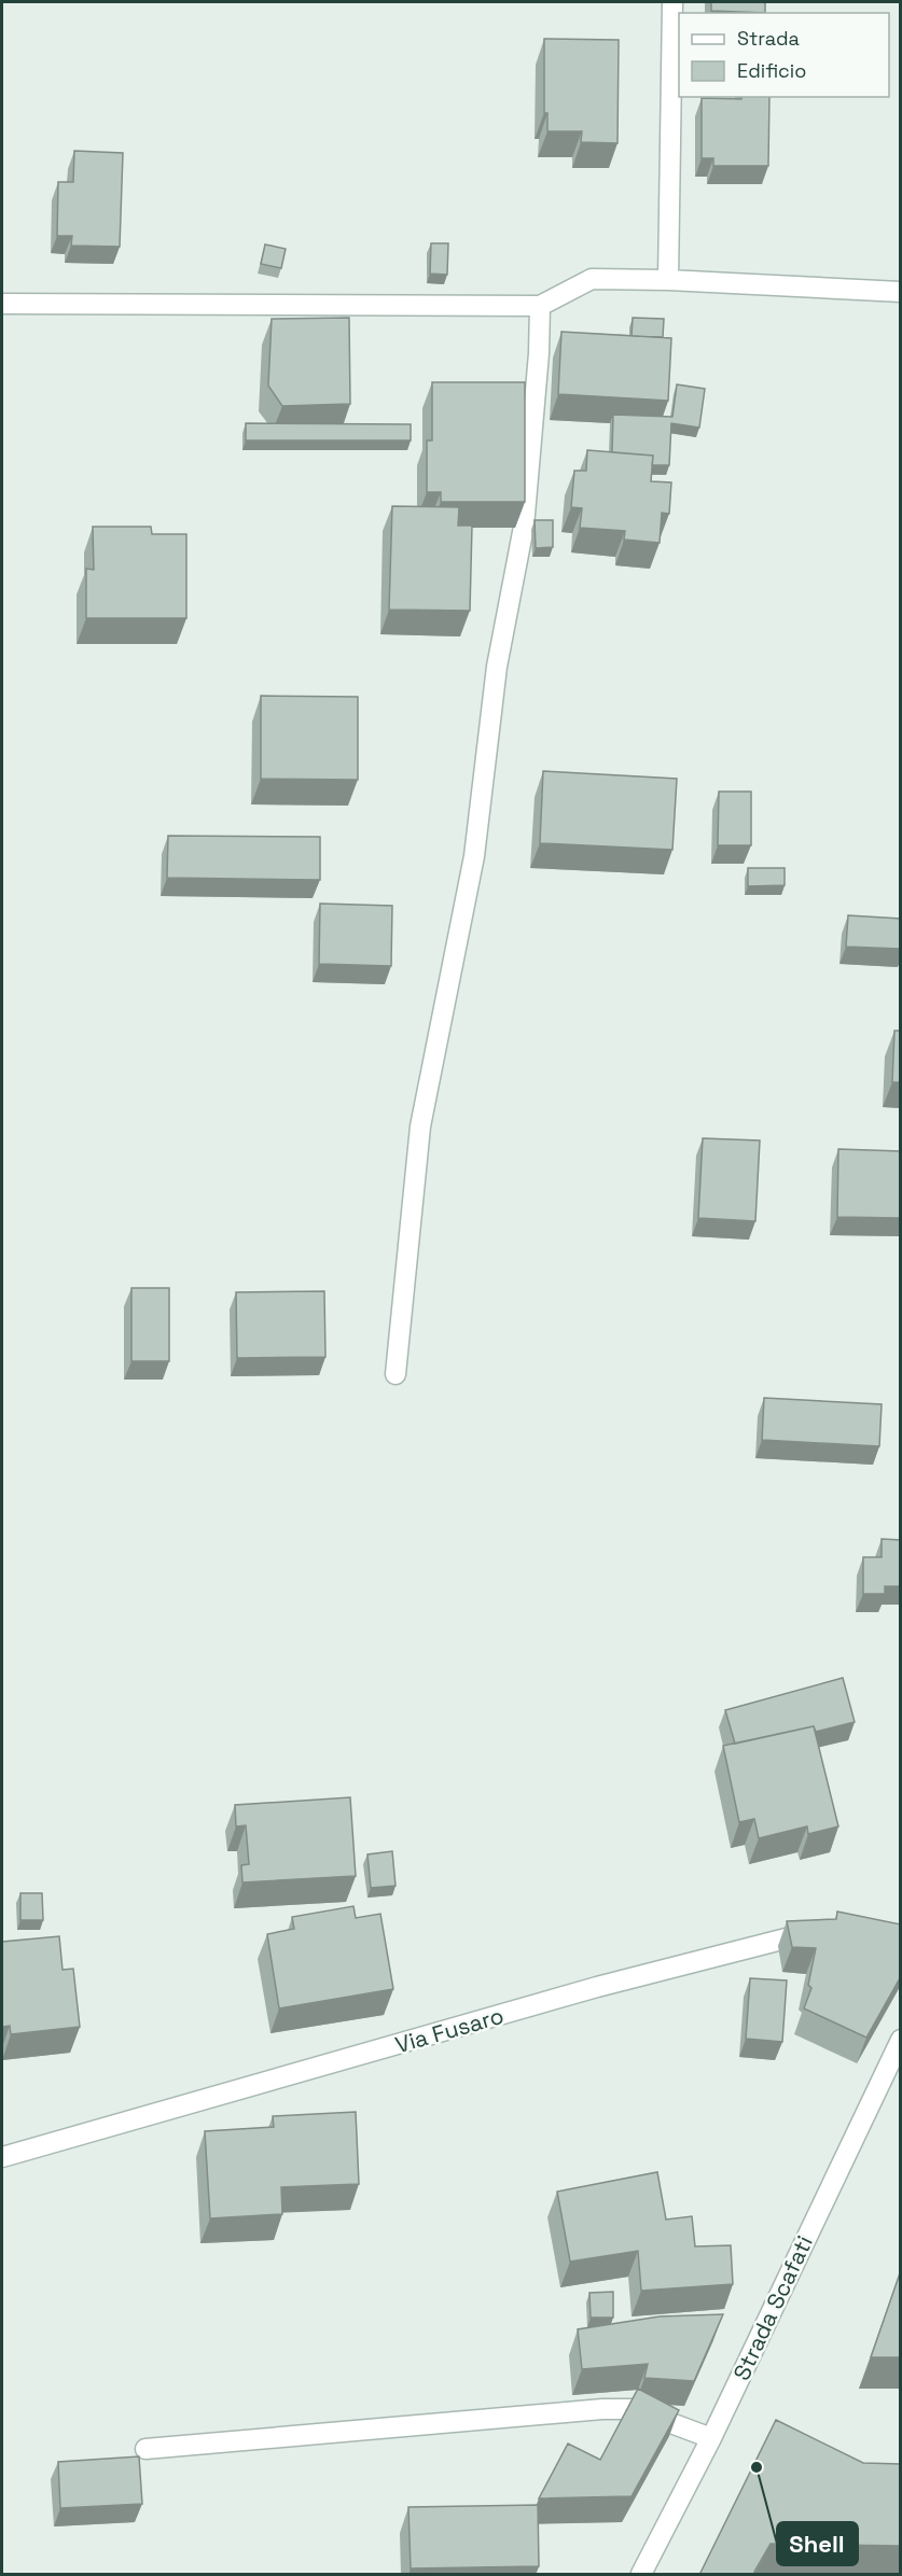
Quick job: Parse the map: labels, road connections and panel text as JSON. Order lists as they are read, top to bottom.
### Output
{
  "streets": {
    "street": ["Via Fusaro", "Strada Scafati"]
  },
  "places": ["Shell"],
  "legend": ["Strada", "Edificio"]
}
